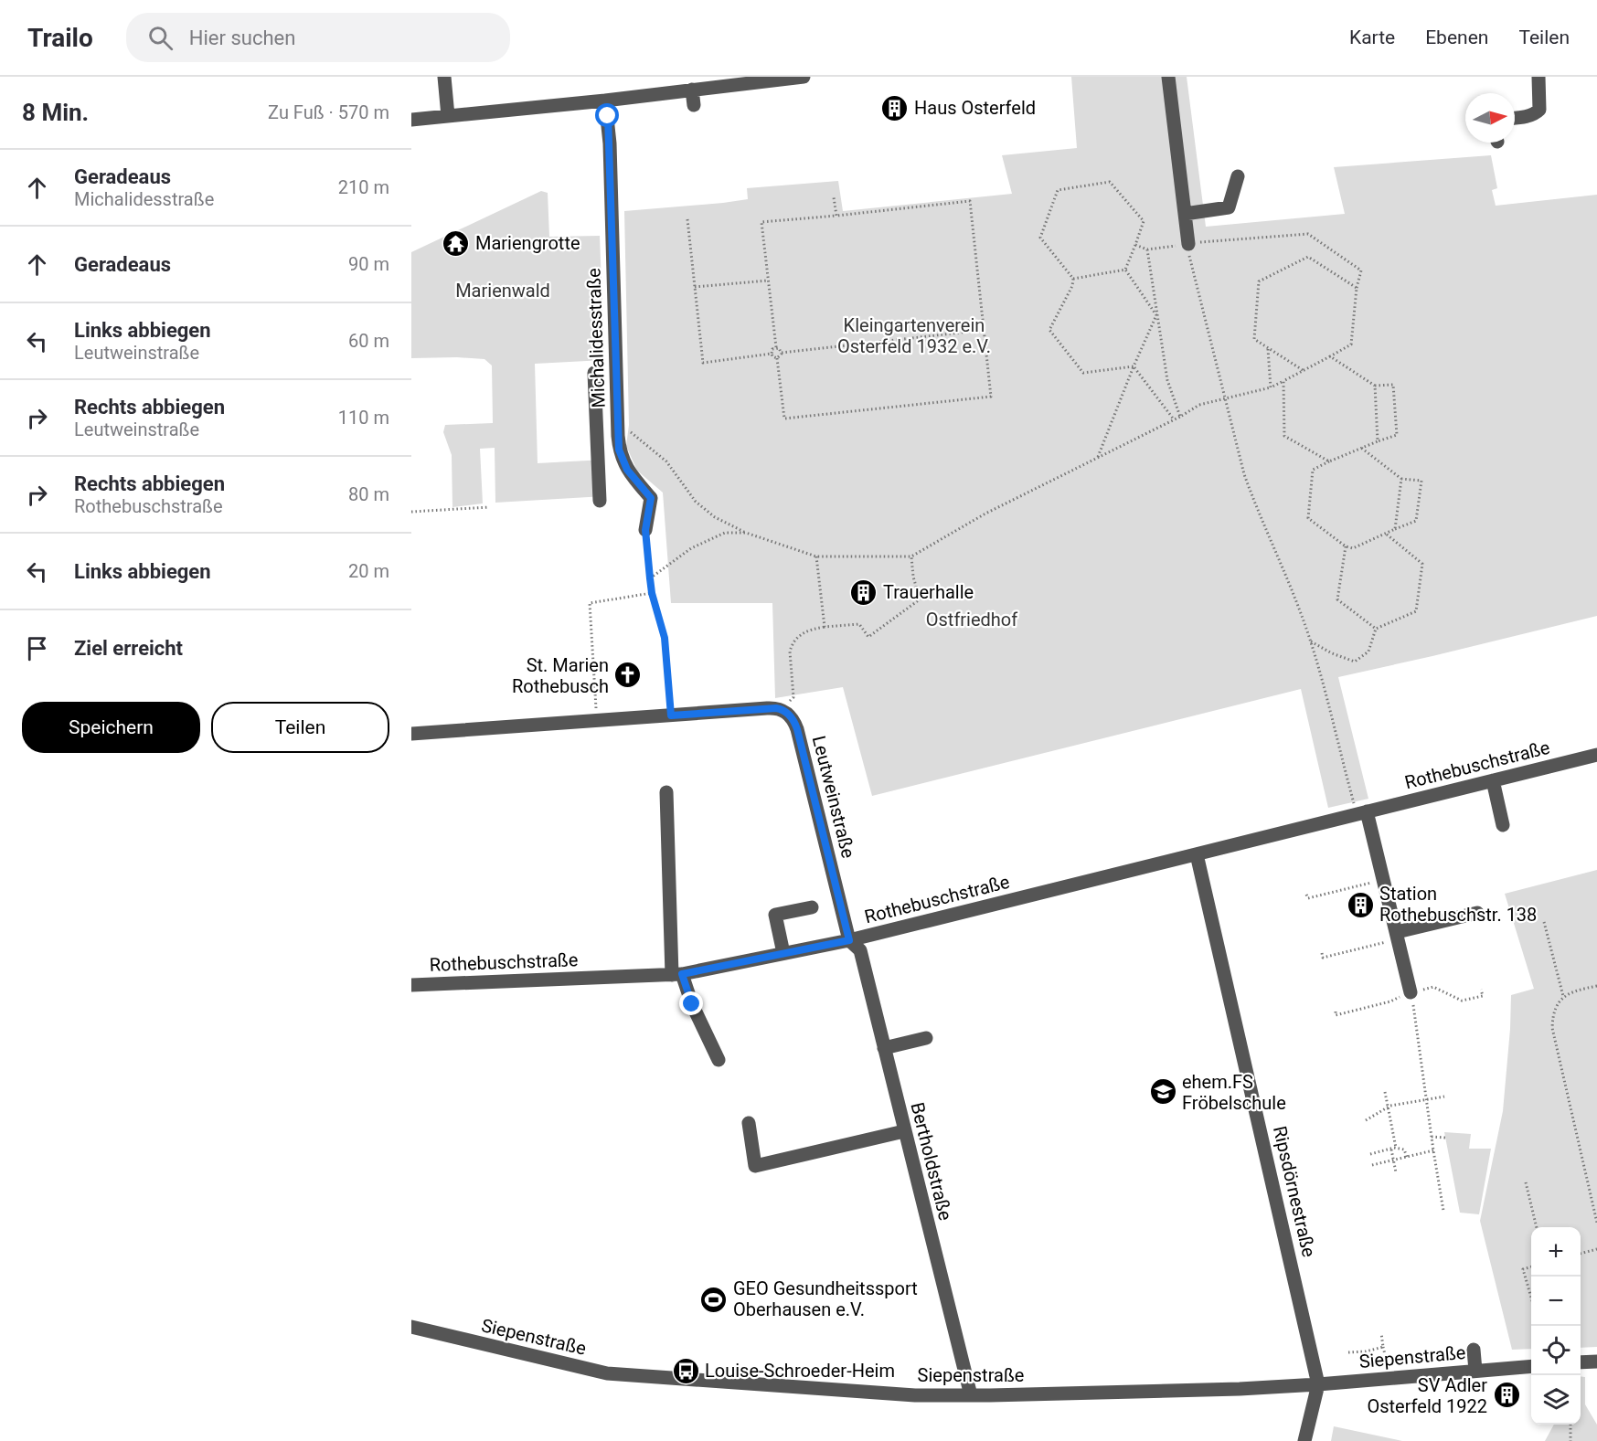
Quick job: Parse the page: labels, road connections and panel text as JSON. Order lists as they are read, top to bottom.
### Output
{
  "streets": {
    "street": [
      "Michalidesstraße",
      "Rothebuschstraße",
      "Leutweinstraße",
      "Bertholdstraße",
      "Ripsdörnestraße",
      "Siepenstraße"
    ]
  },
  "crossings": [
    ["Rothebuschstraße", "Leutweinstraße"],
    ["Rothebuschstraße", "Bertholdstraße"],
    ["Rothebuschstraße", "Ripsdörnestraße"],
    ["Leutweinstraße", "Bertholdstraße"],
    ["Bertholdstraße", "Siepenstraße"],
    ["Ripsdörnestraße", "Siepenstraße"]
  ],
  "parks": ["Marienwald", "Kleingartenverein Osterfeld 1932 e.V.", "Ostfriedhof"],
  "places": {
    "building": [
      "Haus Osterfeld",
      "Trauerhalle",
      "Station Rothebuschstr. 138",
      "SV Adler Osterfeld 1922"
    ],
    "temple": ["Mariengrotte"],
    "church": ["St. Marien Rothebusch"],
    "school or university": ["ehem.FS Fröbelschule"],
    "sports": ["GEO Gesundheitssport Oberhausen e.V."],
    "bus stop": ["Louise-Schroeder-Heim"]
  },
  "north": "right",
  "page": {
    "header": "Trailo",
    "search": "Hier suchen",
    "nav": ["Karte", "Ebenen", "Teilen"],
    "heading": ["8 Min.", "Zu Fuß · 570 m"],
    "list": [
      ["Geradeaus", "Michalidesstraße", "210 m"],
      ["Geradeaus", "90 m"],
      ["Links abbiegen", "Leutweinstraße", "60 m"],
      ["Rechts abbiegen", "Leutweinstraße", "110 m"],
      ["Rechts abbiegen", "Rothebuschstraße", "80 m"],
      ["Links abbiegen", "20 m"],
      "Ziel erreicht"
    ],
    "buttons": ["Speichern", "Teilen"],
    "map_buttons": ["+", "−"]
  }
}
